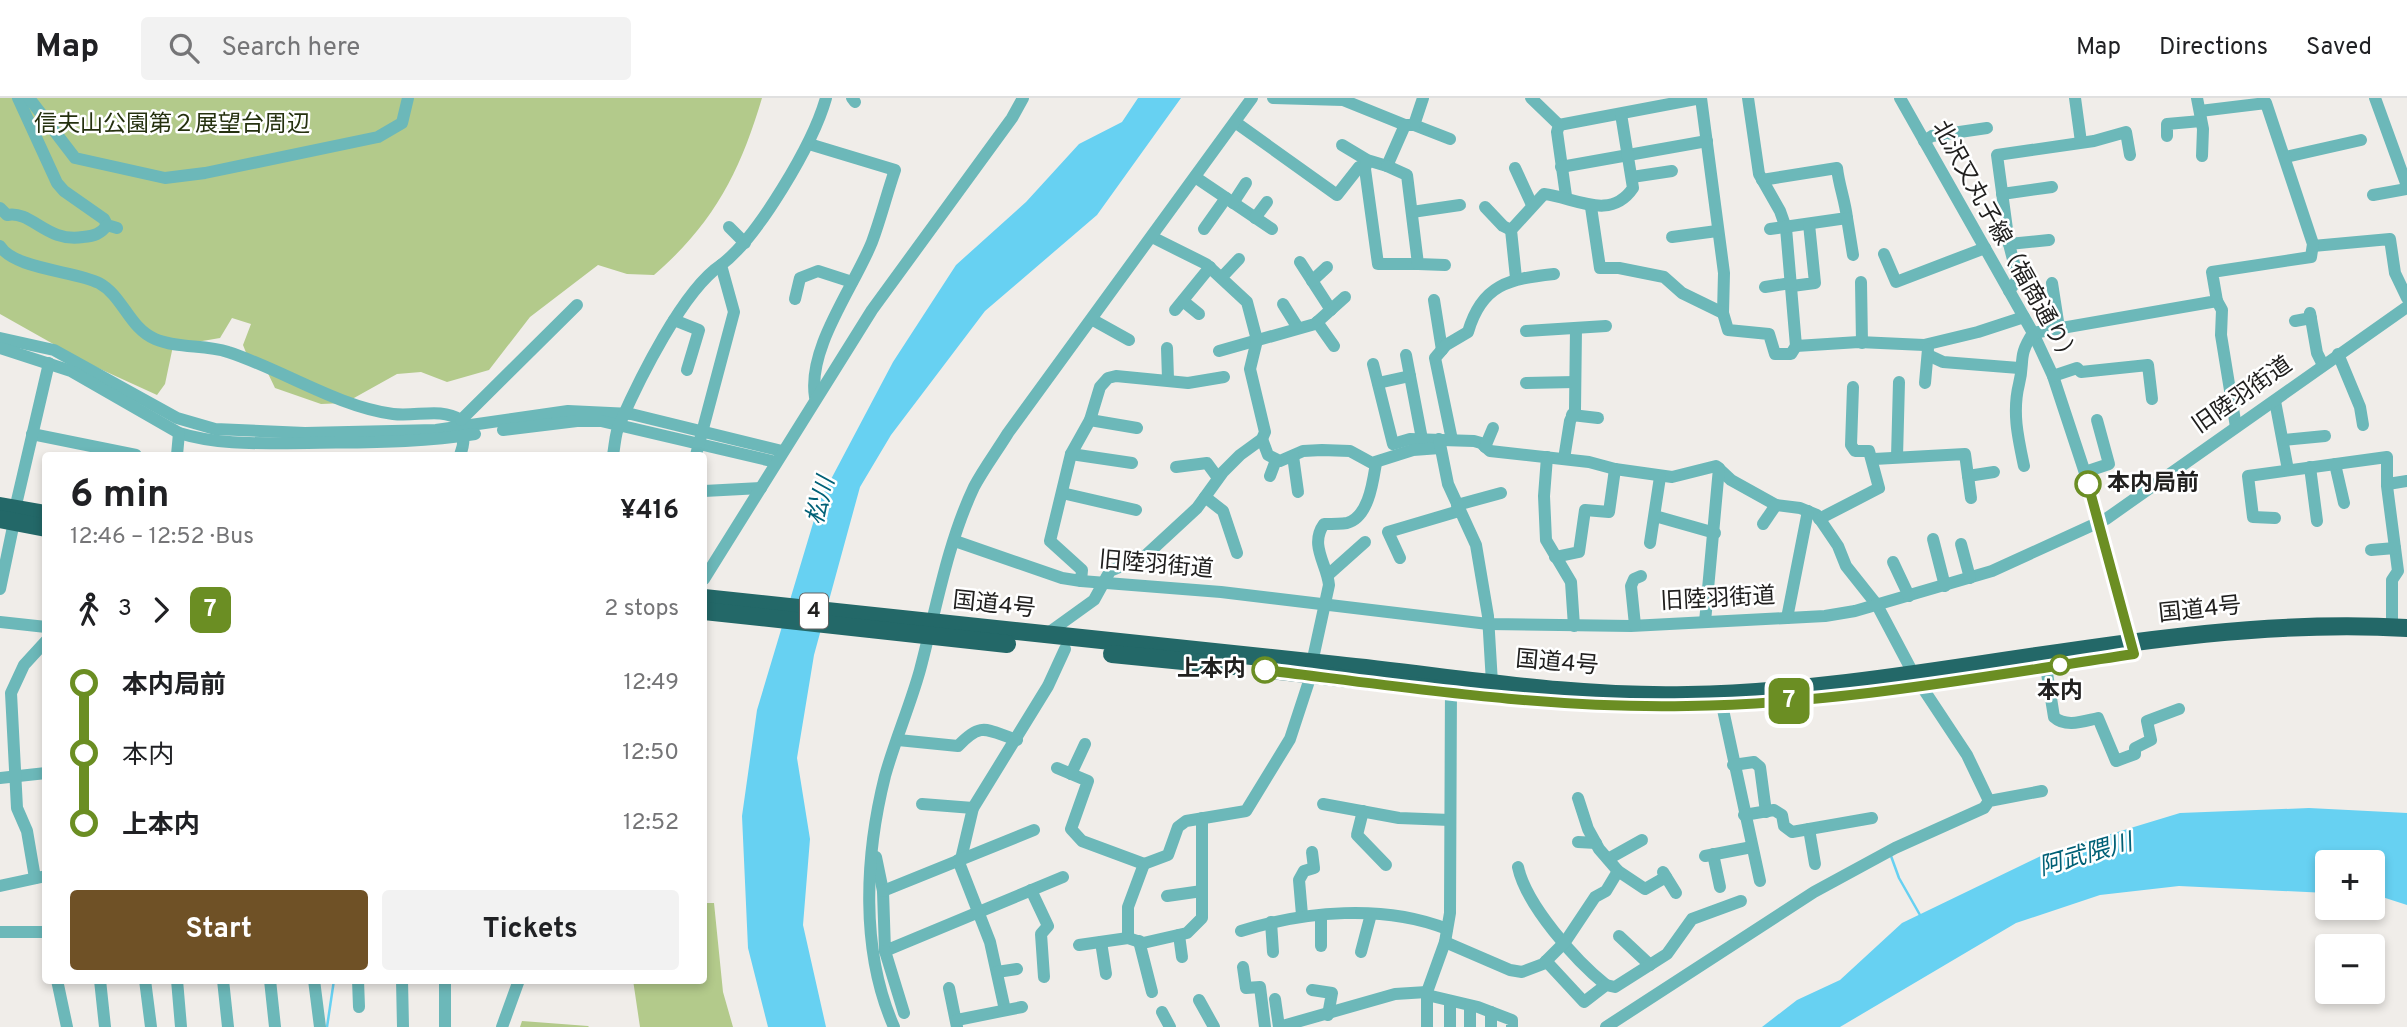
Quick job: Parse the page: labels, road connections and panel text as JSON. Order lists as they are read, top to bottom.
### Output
{
  "streets": {
    "highway": ["国道4号", "4"],
    "street": ["北沢又丸子線（福商通り）", "旧陸羽街道"]
  },
  "crossings": [
    ["北沢又丸子線（福商通り）", "旧陸羽街道"],
    ["北沢又丸子線（福商通り）", "国道4号"]
  ],
  "water": ["松川", "阿武隈川"],
  "parks": ["信夫山公園第２展望台周辺"],
  "places": ["本内局前", "本内", "上本内"],
  "lines": ["bus line 7"],
  "page": {
    "header": "Map",
    "search": "Search here",
    "nav": ["Map", "Directions", "Saved"],
    "on_map": "7",
    "heading": ["6 min", "12:46 – 12:52 · Bus", "¥416"],
    "legs": ["3", "7", "2 stops"],
    "list": [
      {
        "name": "本内局前",
        "value": "12:49"
      },
      {
        "name": "本内",
        "value": "12:50"
      },
      {
        "name": "上本内",
        "value": "12:52"
      }
    ],
    "map_buttons": ["+", "−"],
    "buttons": ["Start", "Tickets"]
  }
}
